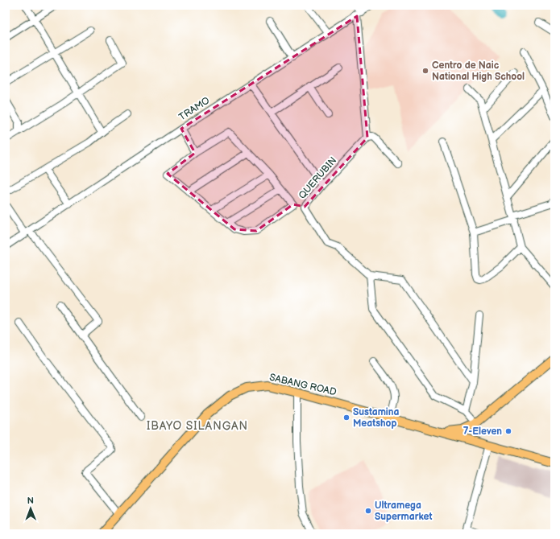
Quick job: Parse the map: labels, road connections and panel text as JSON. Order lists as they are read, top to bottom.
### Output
{
  "streets": {
    "main road": ["SABANG ROAD"],
    "street": ["TRAMO", "QUERUBIN"]
  },
  "districts": ["IBAYO SILANGAN"],
  "places": [
    "Centro de Naic National High School",
    "Sustamina Meatshop",
    "7-Eleven",
    "Ultramega Supermarket"
  ],
  "north": "top"
}
